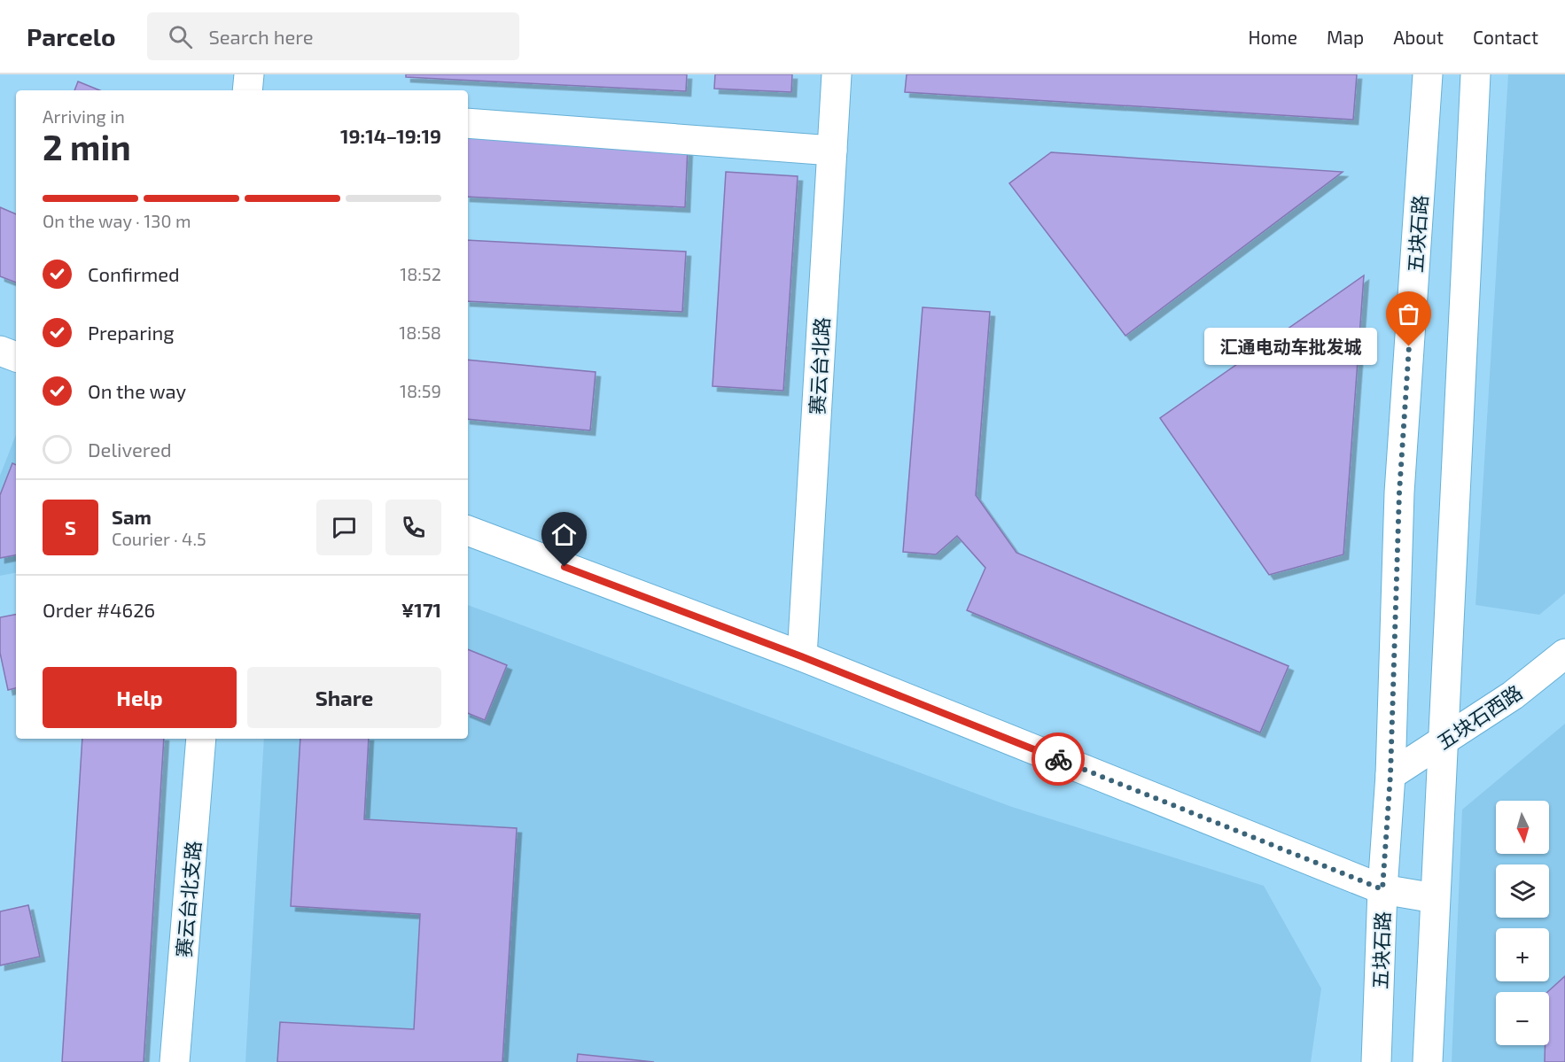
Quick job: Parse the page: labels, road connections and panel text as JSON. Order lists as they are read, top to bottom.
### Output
{
  "streets": {
    "street": [
      "五块石路",
      "赛云台北路",
      "五块石西路",
      "赛云台北支路"
    ]
  },
  "crossings": [
    ["五块石路", "五块石西路"]
  ],
  "places": ["汇通电动车批发城"],
  "north": "bottom",
  "page": {
    "header": "Parcelo",
    "search": "Search here",
    "nav": [
      "Home",
      "Map",
      "About",
      "Contact"
    ],
    "heading": ["2 min", "Arriving in", "19:14–19:19"],
    "panel": [
      "Sam",
      "Courier · 4.5",
      "Order #4626",
      "¥171"
    ],
    "bar": "On the way · 130 m",
    "list": [
      ["Confirmed", "18:52"],
      ["Preparing", "18:58"],
      ["On the way", "18:59"],
      "Delivered"
    ],
    "bubble": "汇通电动车批发城",
    "round": "S",
    "buttons": ["Help", "Share"],
    "map_buttons": ["+", "−"]
  }
}
